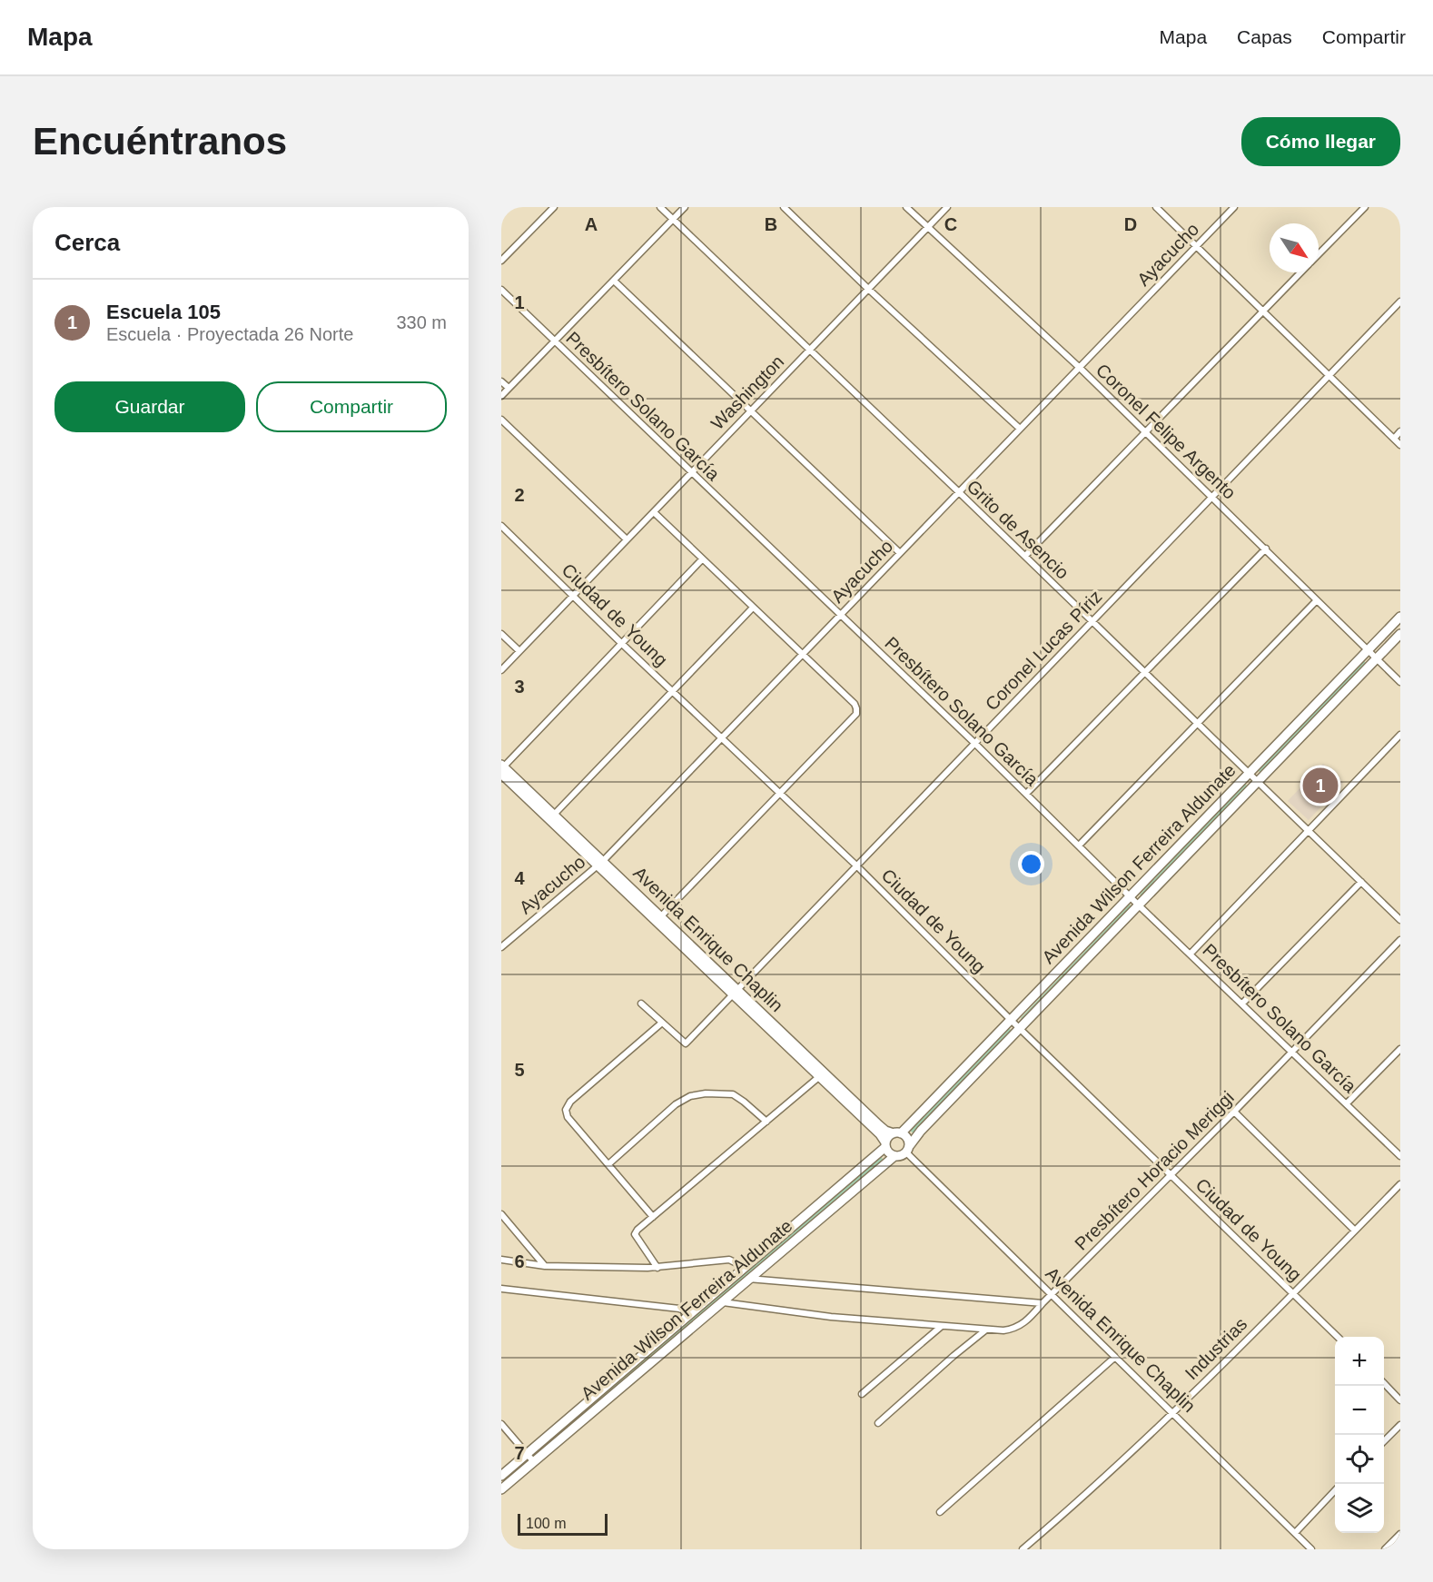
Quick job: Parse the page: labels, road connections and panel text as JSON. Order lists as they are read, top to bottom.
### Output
{
  "streets": {
    "street": [
      "Ayacucho",
      "Washington",
      "Presbítero Solano García",
      "Coronel Felipe Argento",
      "Grito de Asencio",
      "Ciudad de Young",
      "Coronel Lucas Píriz",
      "Avenida Wilson Ferreira Aldunate",
      "Avenida Enrique Chaplin",
      "Presbítero Horacio Meriggi",
      "Industrias"
    ]
  },
  "crossings": [
    ["Ayacucho", "Presbítero Solano García"],
    ["Ayacucho", "Coronel Felipe Argento"],
    ["Ayacucho", "Grito de Asencio"],
    ["Ayacucho", "Ciudad de Young"],
    ["Ayacucho", "Avenida Enrique Chaplin"],
    ["Washington", "Presbítero Solano García"],
    ["Washington", "Coronel Felipe Argento"],
    ["Washington", "Grito de Asencio"],
    ["Washington", "Ciudad de Young"],
    ["Presbítero Solano García", "Coronel Lucas Píriz"],
    ["Presbítero Solano García", "Avenida Wilson Ferreira Aldunate"],
    ["Presbítero Solano García", "Presbítero Horacio Meriggi"],
    ["Coronel Felipe Argento", "Coronel Lucas Píriz"],
    ["Coronel Felipe Argento", "Avenida Wilson Ferreira Aldunate"],
    ["Grito de Asencio", "Coronel Lucas Píriz"],
    ["Grito de Asencio", "Avenida Wilson Ferreira Aldunate"],
    ["Ciudad de Young", "Coronel Lucas Píriz"],
    ["Ciudad de Young", "Avenida Wilson Ferreira Aldunate"],
    ["Ciudad de Young", "Presbítero Horacio Meriggi"],
    ["Ciudad de Young", "Industrias"],
    ["Coronel Lucas Píriz", "Avenida Enrique Chaplin"],
    ["Avenida Wilson Ferreira Aldunate", "Avenida Enrique Chaplin"],
    ["Avenida Wilson Ferreira Aldunate", "Presbítero Horacio Meriggi"],
    ["Avenida Enrique Chaplin", "Presbítero Horacio Meriggi"],
    ["Avenida Enrique Chaplin", "Industrias"]
  ],
  "scale_bar": "100 m",
  "north": "bottom right",
  "page": {
    "header": "Mapa",
    "nav": ["Mapa", "Capas", "Compartir"],
    "buttons": [
      "Cómo llegar",
      ["Guardar", "Compartir"]
    ],
    "title": "Encuéntranos",
    "heading": "Cerca",
    "list": [
      {
        "mark": "1",
        "name": "Escuela 105",
        "note": "Escuela · Proyectada 26 Norte",
        "value": "330 m"
      }
    ],
    "pins": "1",
    "map_buttons": ["+", "−"],
    "scale": "100 m"
  },
  "grid": {
    "columns": [
      "A",
      "B",
      "C",
      "D"
    ],
    "rows": [
      "1",
      "2",
      "3",
      "4",
      "5",
      "6",
      "7"
    ]
  }
}
